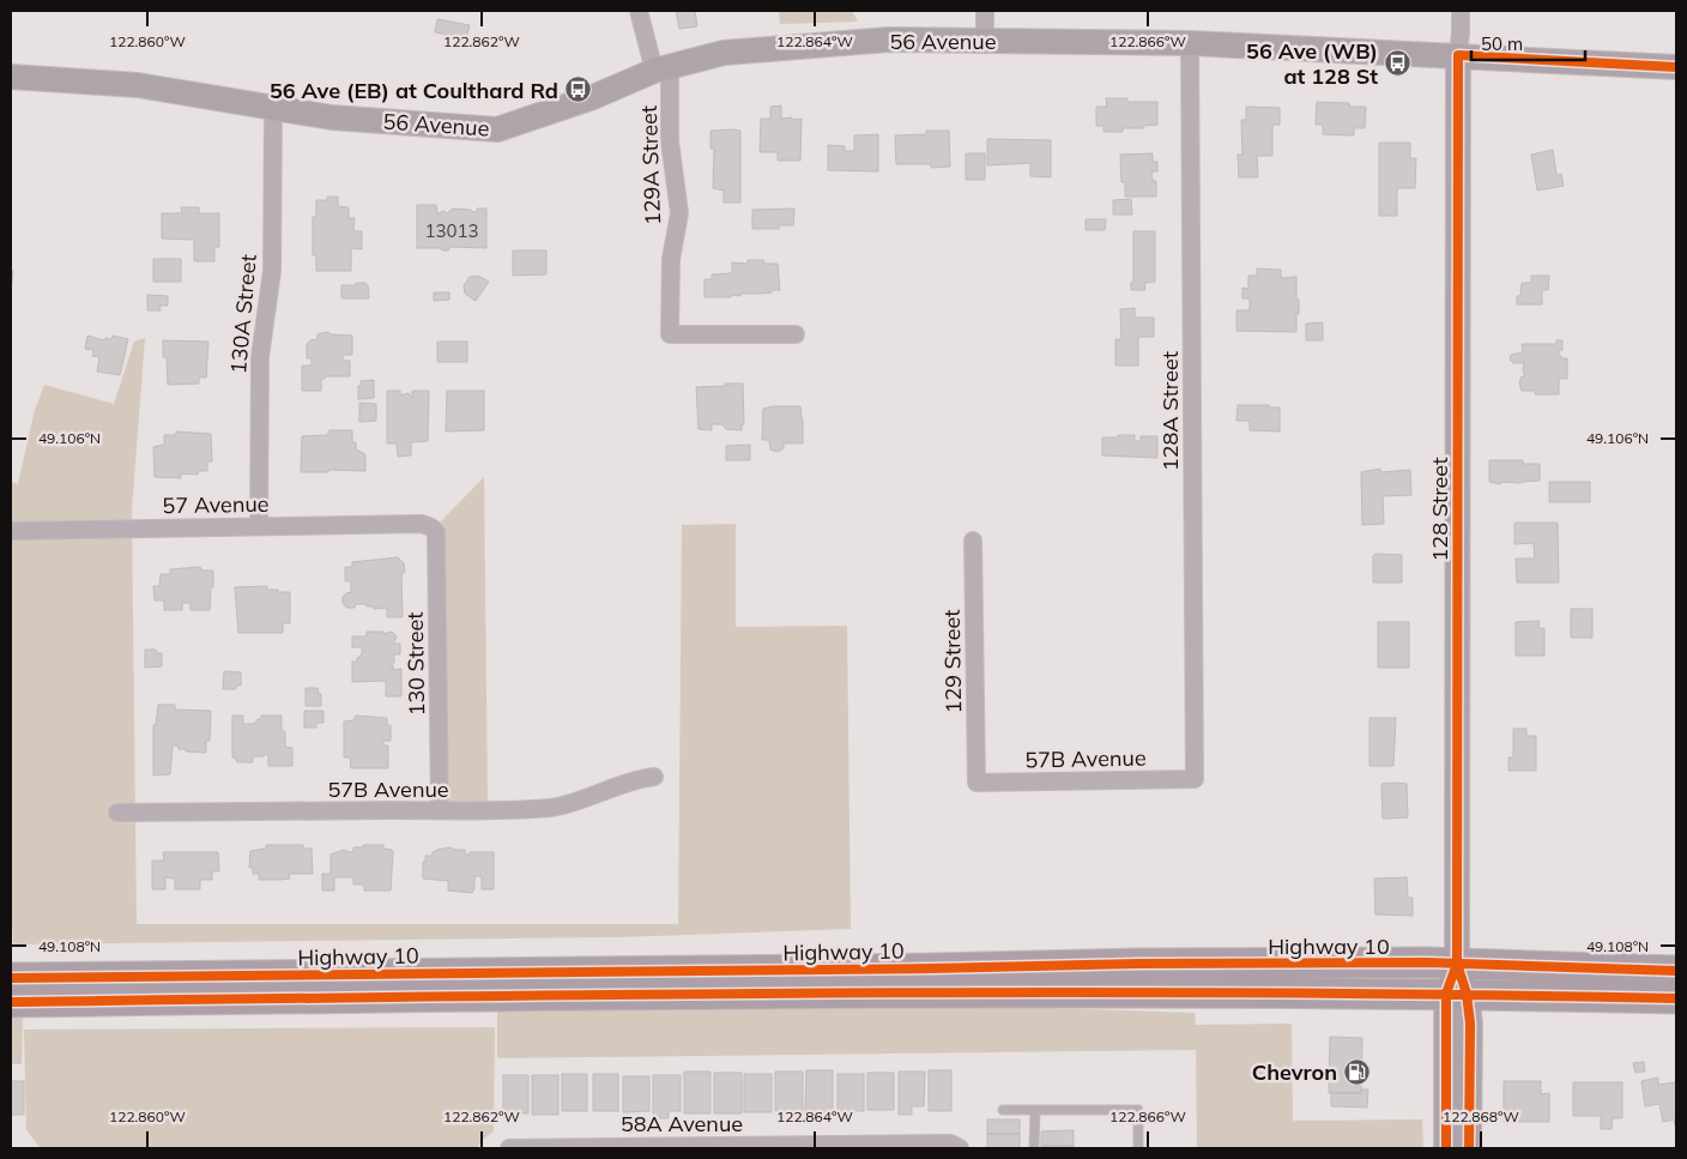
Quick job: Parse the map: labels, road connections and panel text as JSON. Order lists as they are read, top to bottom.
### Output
{
  "streets": {
    "highway": ["Highway 10"],
    "street": [
      "56 Avenue",
      "129A Street",
      "130A Street",
      "128A Street",
      "57 Avenue",
      "128 Street",
      "129 Street",
      "130 Street",
      "57B Avenue",
      "58A Avenue"
    ]
  },
  "crossings": [
    ["56 Avenue", "129A Street"],
    ["56 Avenue", "130A Street"],
    ["56 Avenue", "128A Street"],
    ["56 Avenue", "128 Street"],
    ["130A Street", "57 Avenue"],
    ["128A Street", "57B Avenue"],
    ["57 Avenue", "130 Street"],
    ["128 Street", "Highway 10"],
    ["129 Street", "57B Avenue"],
    ["130 Street", "57B Avenue"]
  ],
  "places": {
    "bus stop": ["56 Ave (WB) at 128 St", "56 Ave (EB) at Coulthard Rd"],
    "fuel station": ["Chevron"]
  },
  "house_numbers": ["13013"],
  "scale_bar": "50 m",
  "coordinates": [
    "122.860°W",
    "122.862°W",
    "122.864°W",
    "122.866°W",
    "49.106°N",
    "49.108°N",
    "122.868°W"
  ]
}
